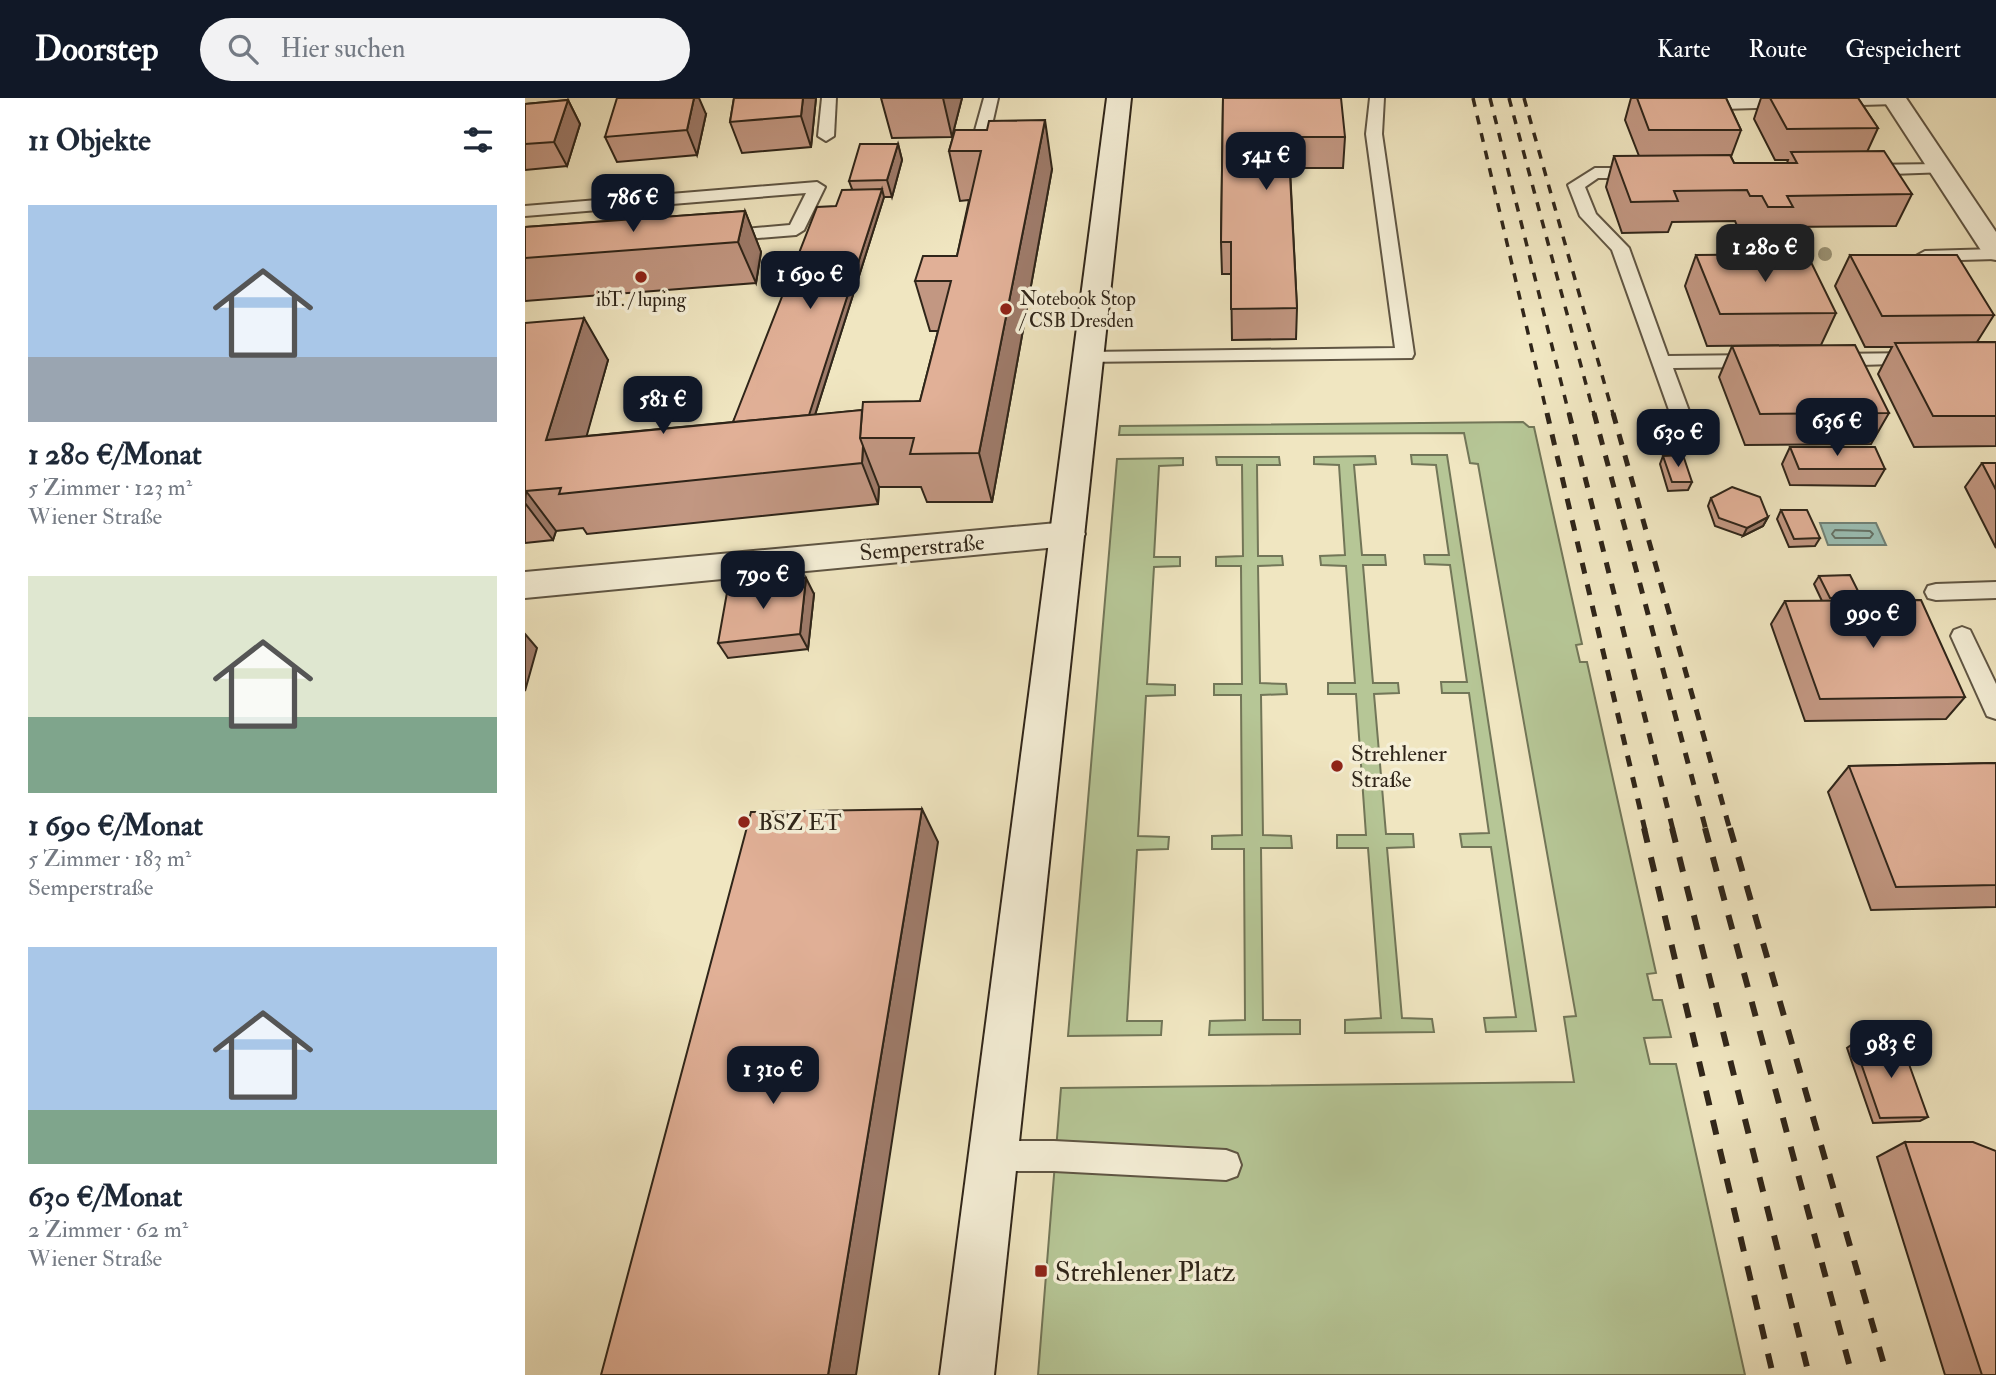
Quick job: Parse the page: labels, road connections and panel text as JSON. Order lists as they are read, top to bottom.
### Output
{
  "streets": {
    "main road": ["Semperstraße"]
  },
  "places": {
    "other": [
      "ibT. / luping",
      "Notebook Stop / CSB Dresden",
      "Strehlener Straße",
      "BSZ ET"
    ],
    "transit": ["Strehlener Platz"]
  },
  "page": {
    "header": "Doorstep",
    "search": "Hier suchen",
    "nav": ["Karte", "Route", "Gespeichert"],
    "heading": "11 Objekte",
    "price": [
      "541 €",
      "786 €",
      "1 280 €",
      "1 690 €",
      "581 €",
      "636 €",
      "630 €",
      "790 €",
      "990 €",
      "983 €",
      "1 310 €"
    ],
    "list": [
      {
        "name": "1 280 €/Monat",
        "note": "5 Zimmer · 123 m² · Wiener Straße"
      },
      {
        "name": "1 690 €/Monat",
        "note": "5 Zimmer · 183 m² · Semperstraße"
      },
      {
        "name": "630 €/Monat",
        "note": "2 Zimmer · 62 m² · Wiener Straße"
      }
    ]
  }
}
